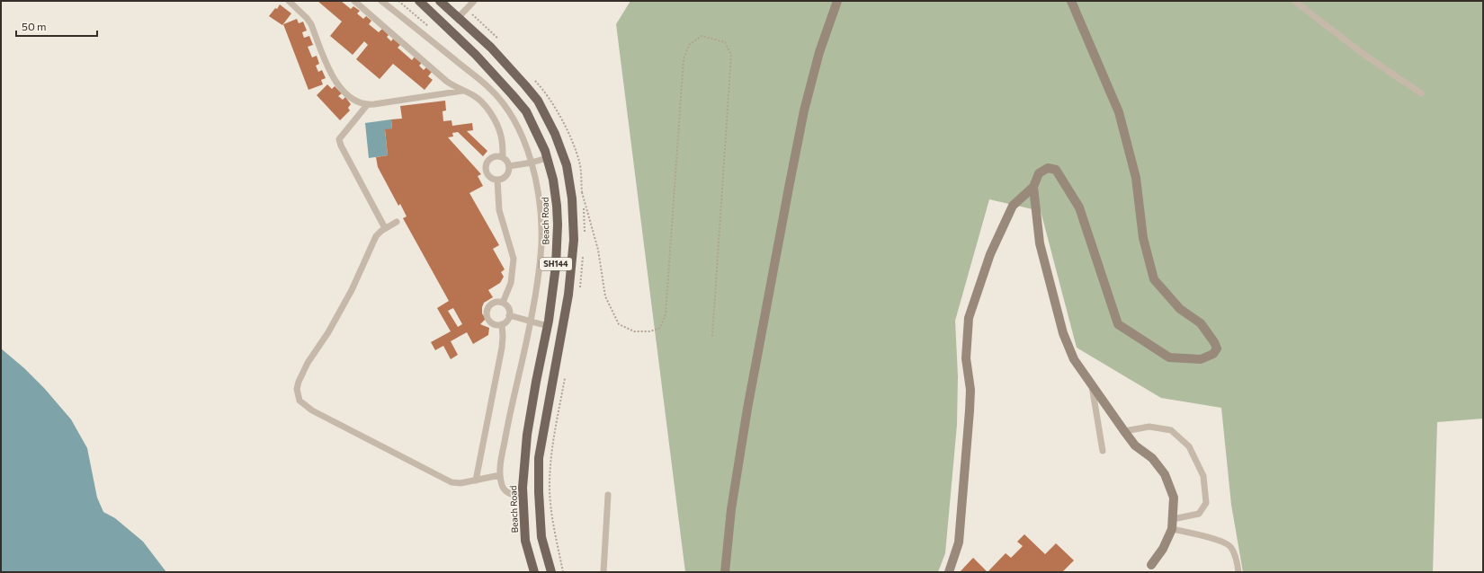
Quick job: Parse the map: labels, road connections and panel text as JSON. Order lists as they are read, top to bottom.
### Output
{
  "streets": {
    "main road": ["Beach Road", "SH144"]
  },
  "scale_bar": "50 m"
}
